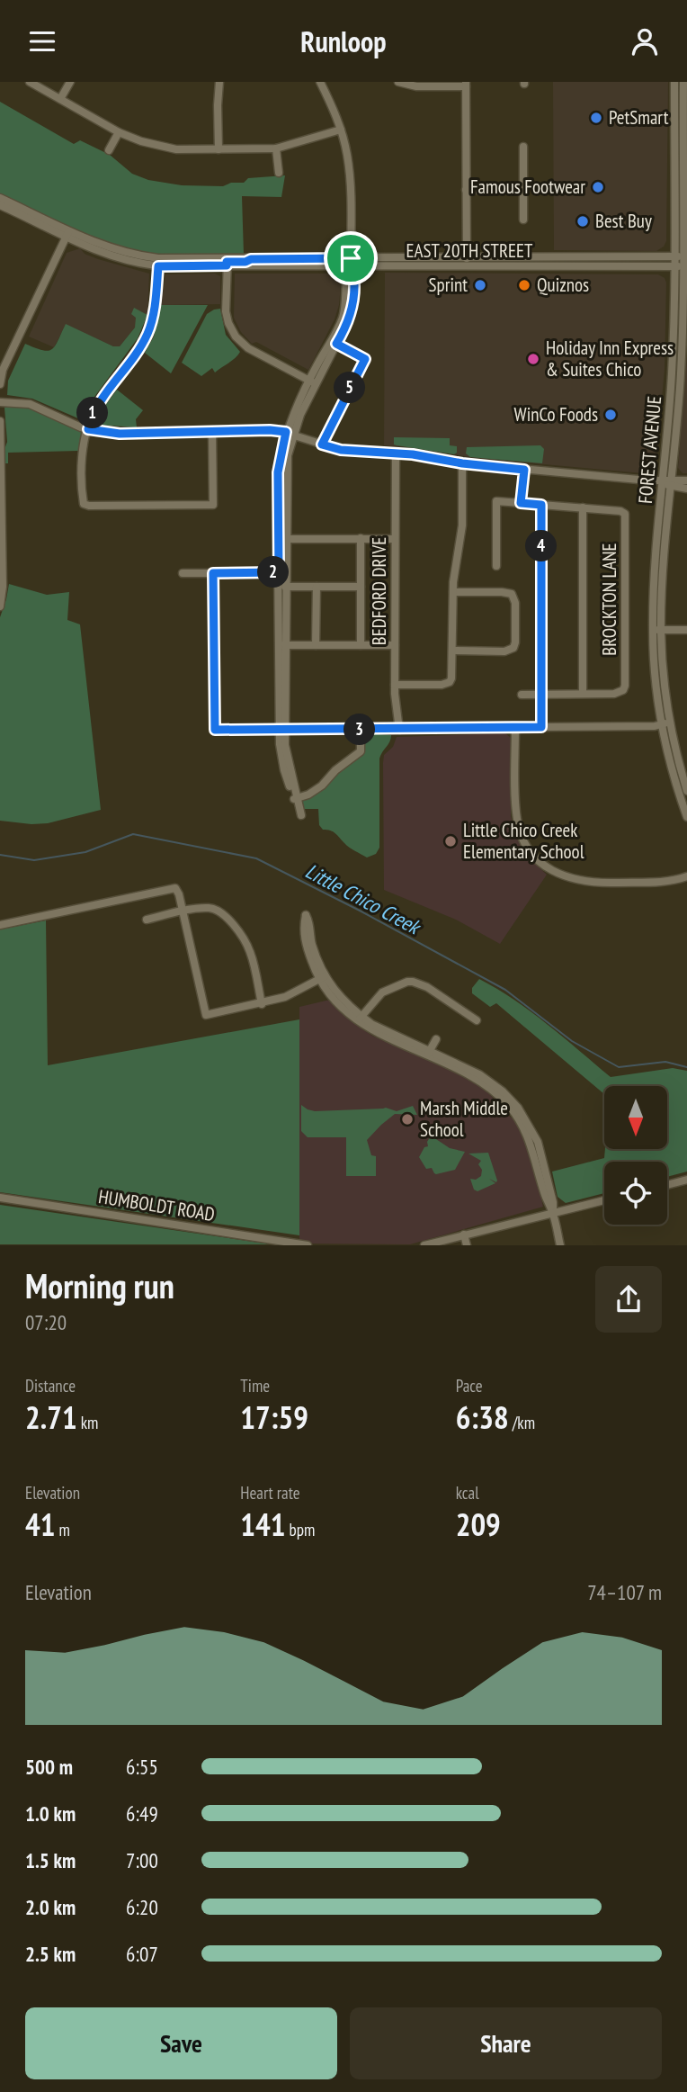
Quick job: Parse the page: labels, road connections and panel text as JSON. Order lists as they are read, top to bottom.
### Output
{
  "streets": {
    "street": [
      "EAST 20TH STREET",
      "FOREST AVENUE",
      "BEDFORD DRIVE",
      "BROCKTON LANE",
      "HUMBOLDT ROAD"
    ]
  },
  "crossings": [
    ["EAST 20TH STREET", "FOREST AVENUE"]
  ],
  "water": ["Little Chico Creek"],
  "places": [
    "PetSmart",
    "Famous Footwear",
    "Best Buy",
    "Sprint",
    "Quiznos",
    "Holiday Inn Express & Suites Chico",
    "WinCo Foods",
    "Little Chico Creek Elementary School",
    "Marsh Middle School"
  ],
  "north": "bottom",
  "page": {
    "header": "Runloop",
    "pins": [
      "5",
      "1",
      "4",
      "2",
      "3"
    ],
    "heading": ["Morning run", "07:20"],
    "stats": [
      ["Distance", "2.71 km"],
      ["Time", "17:59"],
      ["Pace", "6:38 /km"],
      ["Elevation", "41 m"],
      ["Heart rate", "141 bpm"],
      ["kcal", "209"]
    ],
    "chart": ["Elevation", "74–107 m"],
    "list": [
      {
        "name": "500 m",
        "note": "6:55"
      },
      {
        "name": "1.0 km",
        "note": "6:49"
      },
      {
        "name": "1.5 km",
        "note": "7:00"
      },
      {
        "name": "2.0 km",
        "note": "6:20"
      },
      {
        "name": "2.5 km",
        "note": "6:07"
      }
    ],
    "buttons": ["Save", "Share"]
  }
}
